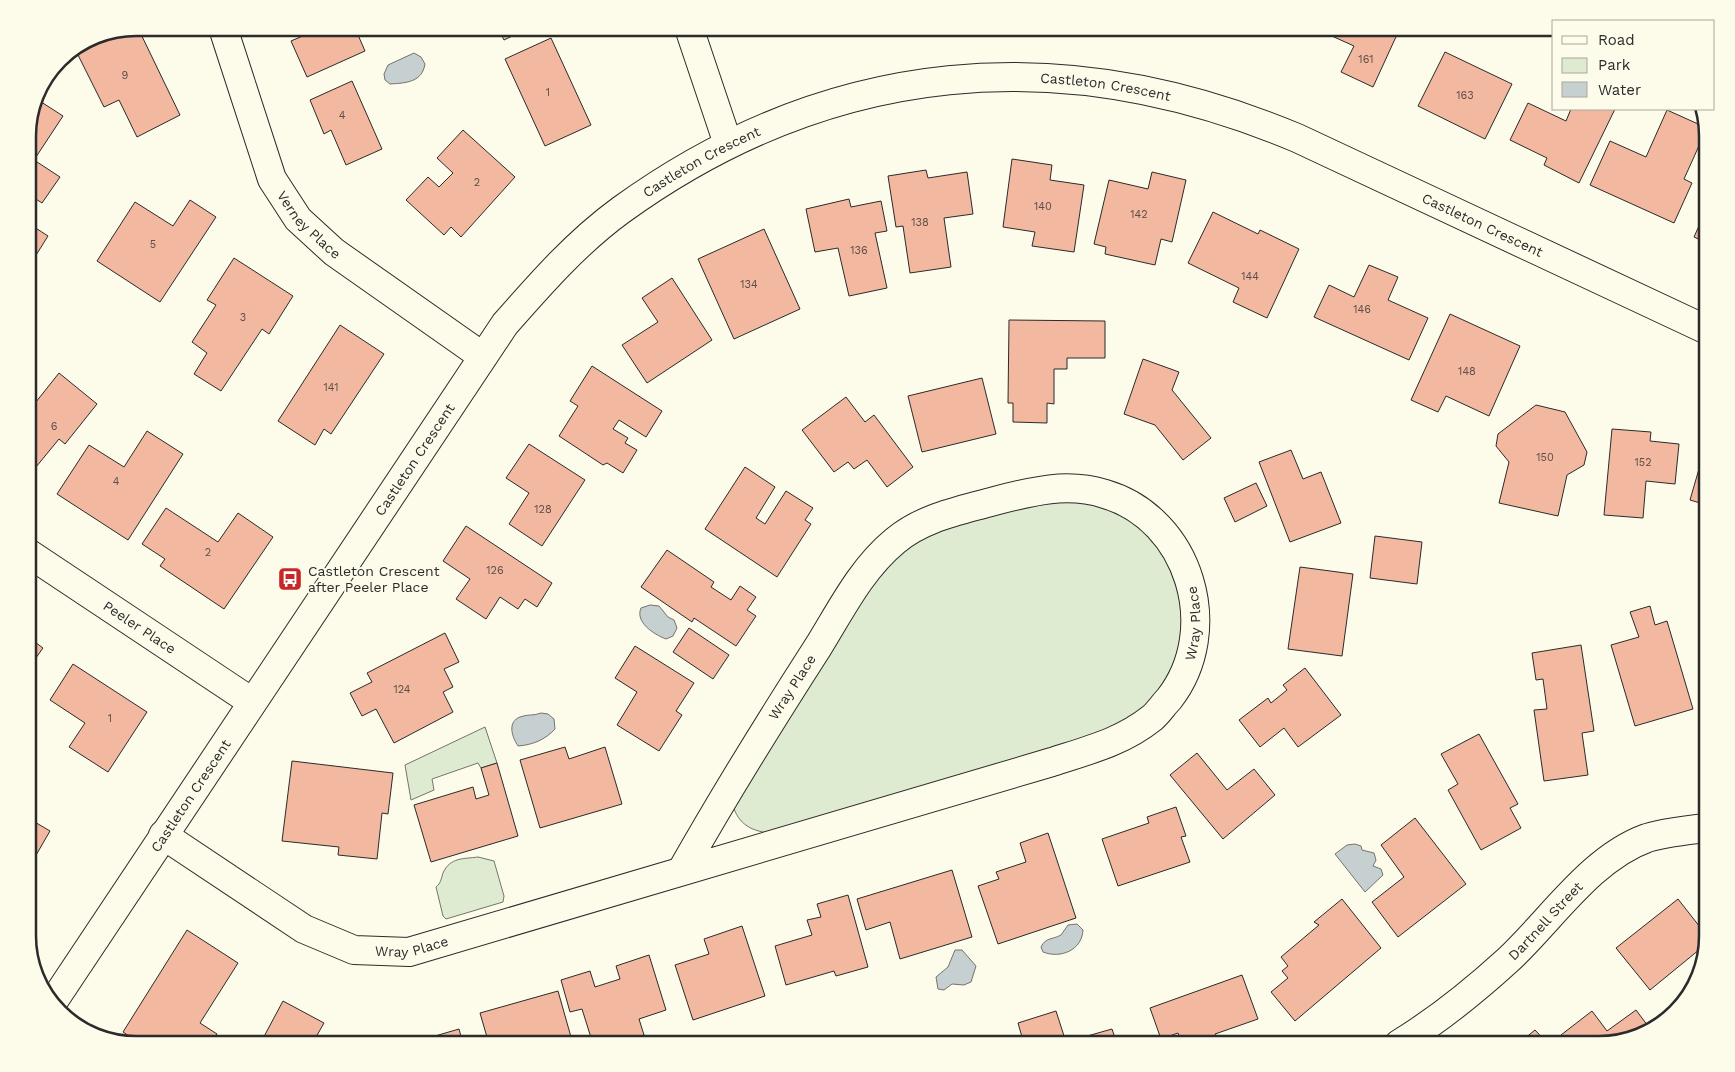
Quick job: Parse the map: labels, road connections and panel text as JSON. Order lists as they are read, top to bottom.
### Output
{
  "streets": {
    "street": [
      "Castleton Crescent",
      "Verney Place",
      "Wray Place",
      "Peeler Place",
      "Dartnell Street"
    ]
  },
  "crossings": [
    ["Castleton Crescent", "Verney Place"],
    ["Castleton Crescent", "Wray Place"],
    ["Castleton Crescent", "Peeler Place"]
  ],
  "places": {
    "bus stop": ["Castleton Crescent after Peeler Place"]
  },
  "house_numbers": [
    "161",
    "9",
    "1",
    "163",
    "4",
    "2",
    "140",
    "142",
    "138",
    "5",
    "136",
    "144",
    "134",
    "146",
    "3",
    "148",
    "141",
    "6",
    "150",
    "152",
    "4",
    "128",
    "2",
    "126",
    "124",
    "1"
  ],
  "legend": ["Road", "Park", "Water"]
}
